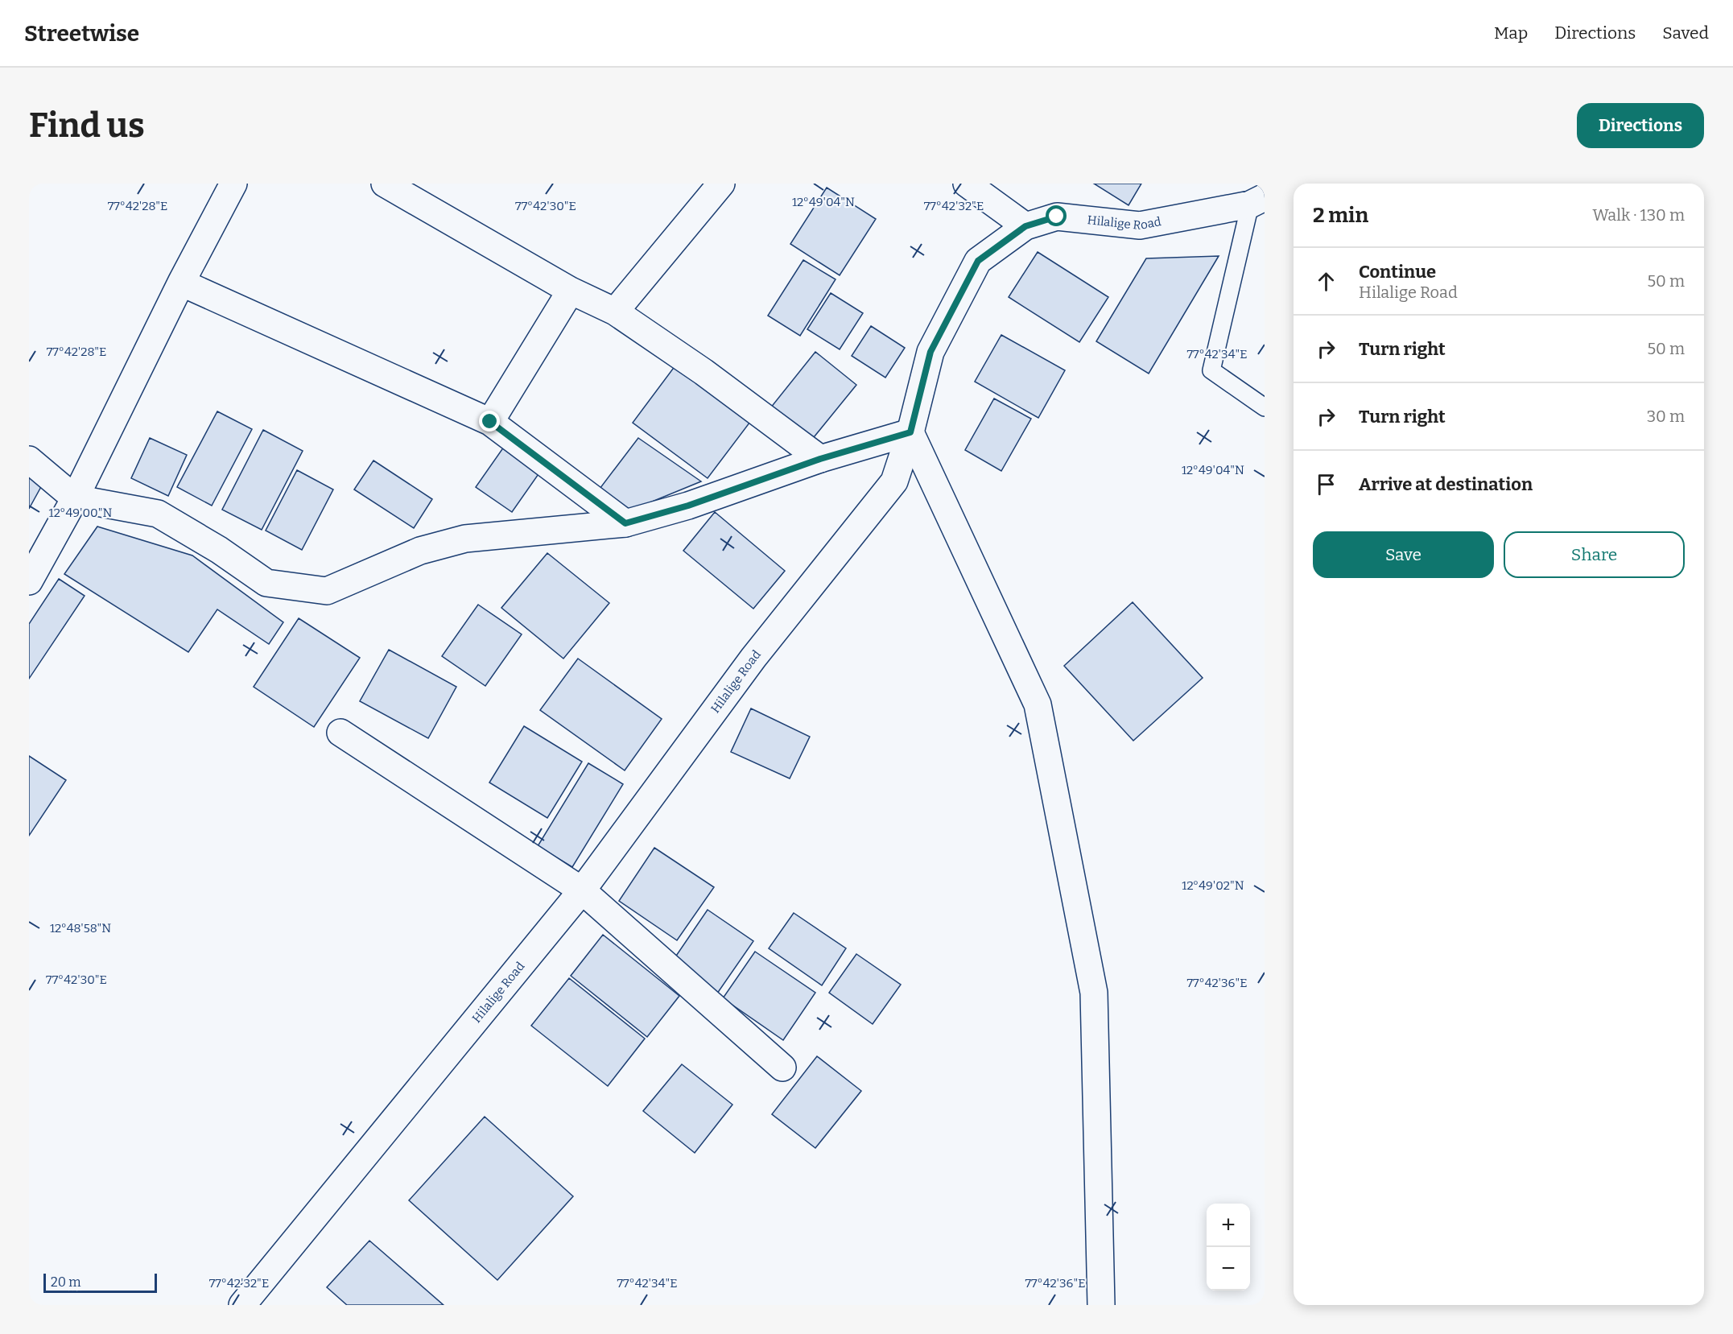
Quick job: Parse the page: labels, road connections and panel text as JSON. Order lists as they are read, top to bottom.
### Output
{
  "streets": {
    "street": ["Hilalige Road"]
  },
  "scale_bar": "20 m",
  "page": {
    "header": "Streetwise",
    "nav": ["Map", "Directions", "Saved"],
    "buttons": [
      "Directions",
      ["Save", "Share"]
    ],
    "title": "Find us",
    "heading": ["2 min", "Walk · 130 m"],
    "list": [
      ["Continue", "Hilalige Road", "50 m"],
      ["Turn right", "50 m"],
      ["Turn right", "30 m"],
      "Arrive at destination"
    ],
    "map_buttons": ["+", "−"],
    "scale": "20 m"
  },
  "coordinates": [
    "12°49'04\"N",
    "77°42'30\"E",
    "77°42'28\"E",
    "77°42'32\"E",
    "77°42'34\"E",
    "12°49'00\"N",
    "12°49'02\"N",
    "12°48'58\"N",
    "77°42'36\"E"
  ]
}
